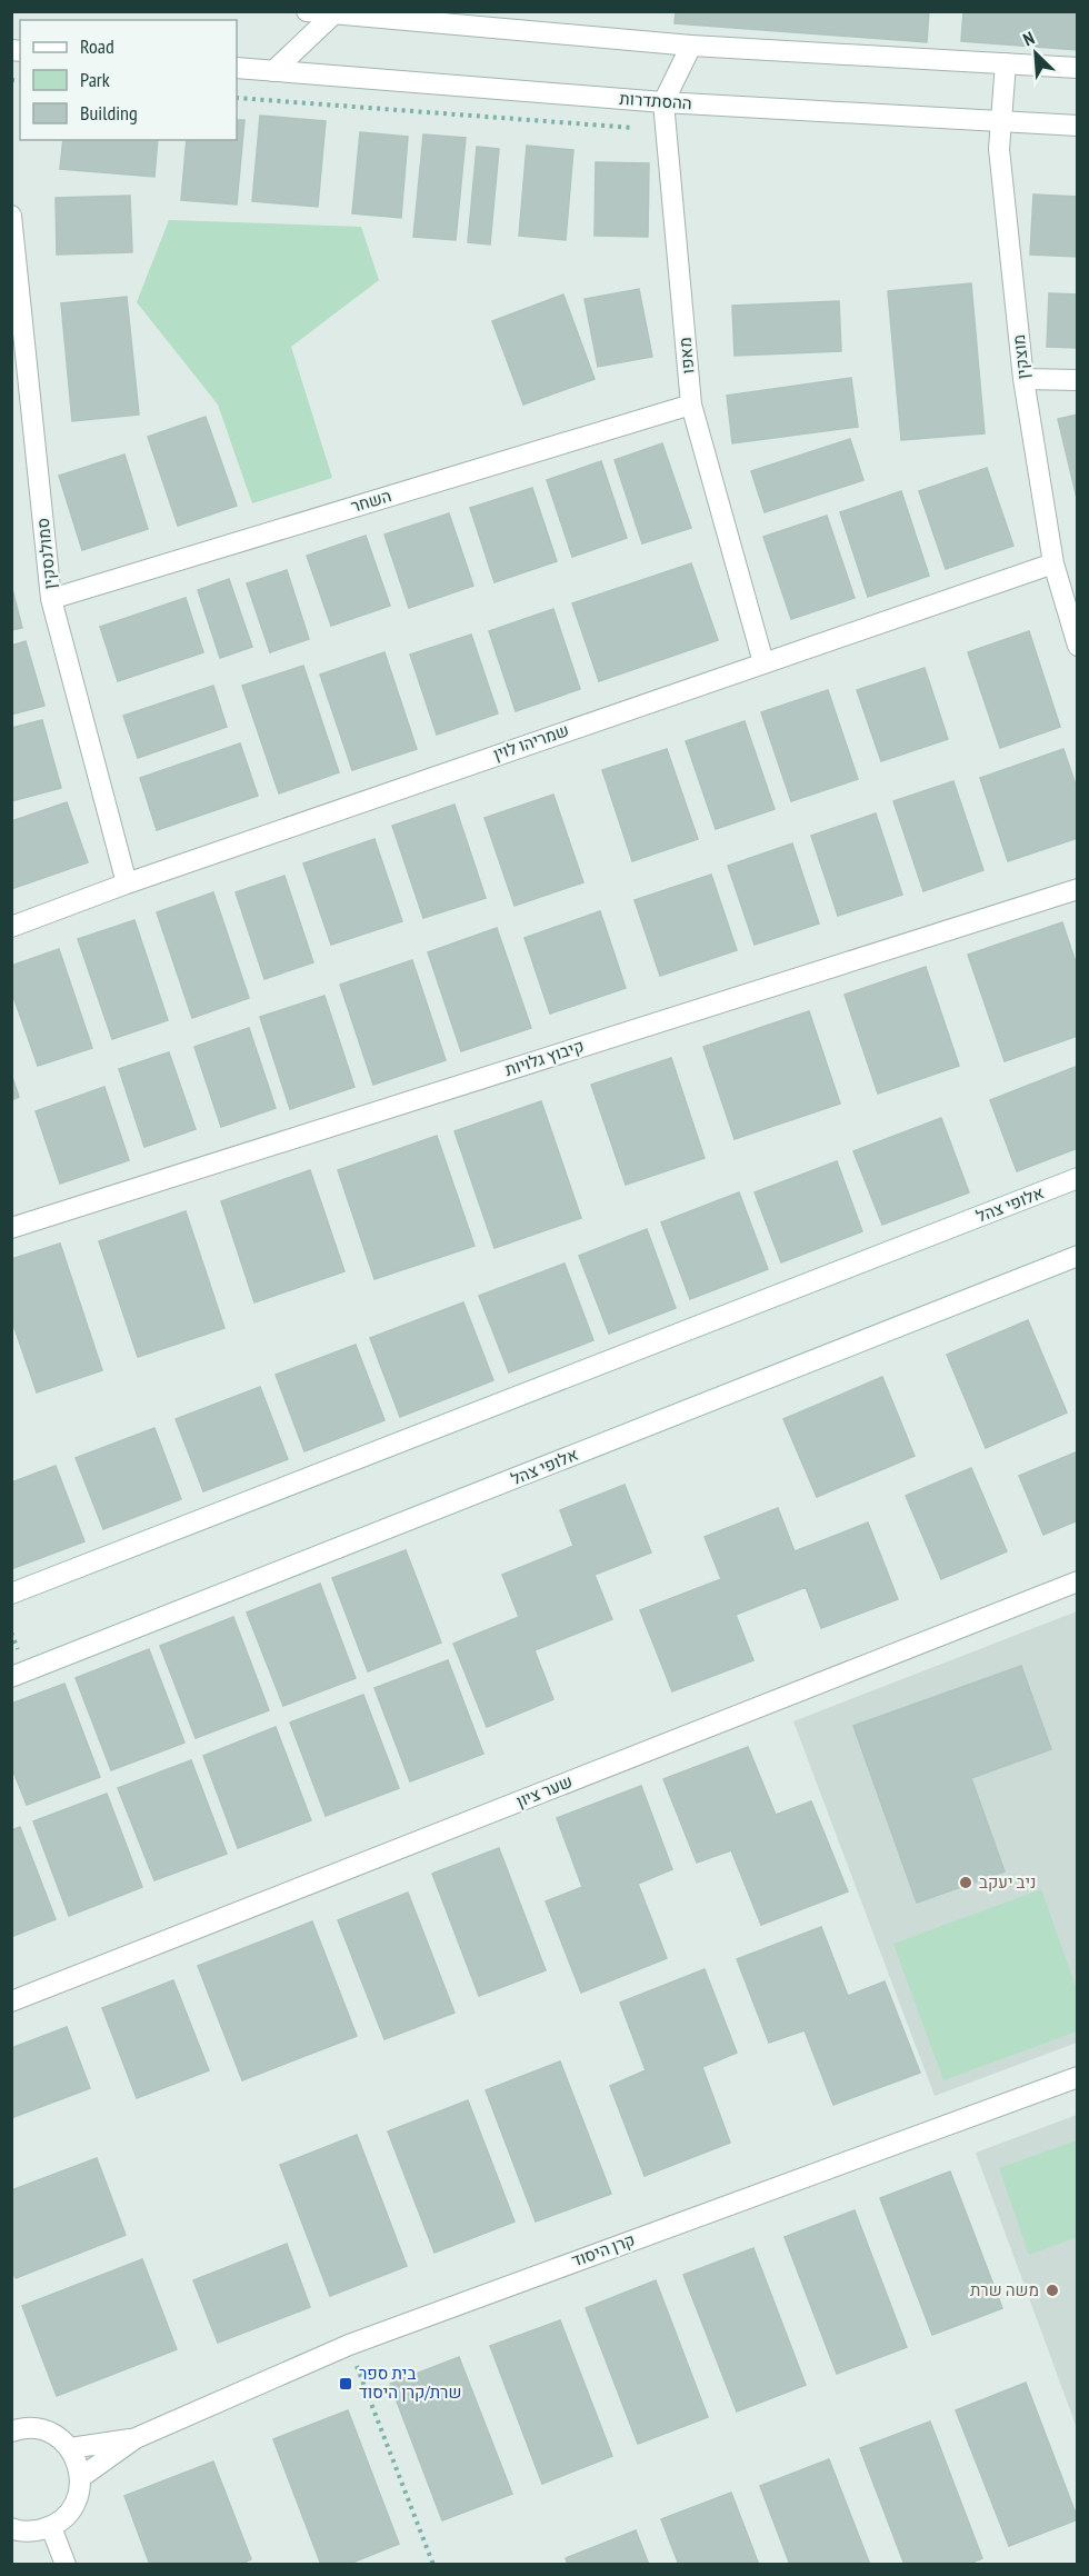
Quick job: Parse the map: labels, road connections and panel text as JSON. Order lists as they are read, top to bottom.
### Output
{
  "streets": {
    "street": [
      "ההסתדרות",
      "מאפו",
      "מוצקין",
      "השחר",
      "סמולנסקין",
      "שמריהו לוין",
      "קיבוץ גלויות",
      "אלופי צהל",
      "שער ציון",
      "קרן היסוד"
    ]
  },
  "crossings": [
    ["ההסתדרות", "מאפו"],
    ["ההסתדרות", "מוצקין"],
    ["מאפו", "השחר"],
    ["מאפו", "שמריהו לוין"],
    ["מוצקין", "שמריהו לוין"],
    ["השחר", "סמולנסקין"],
    ["סמולנסקין", "שמריהו לוין"]
  ],
  "places": {
    "other": ["ניב יעקב", "משה שרת"],
    "transit": ["בית ספר שרת/קרן היסוד"]
  },
  "legend": ["Road", "Park", "Building"],
  "north": "top left"
}
